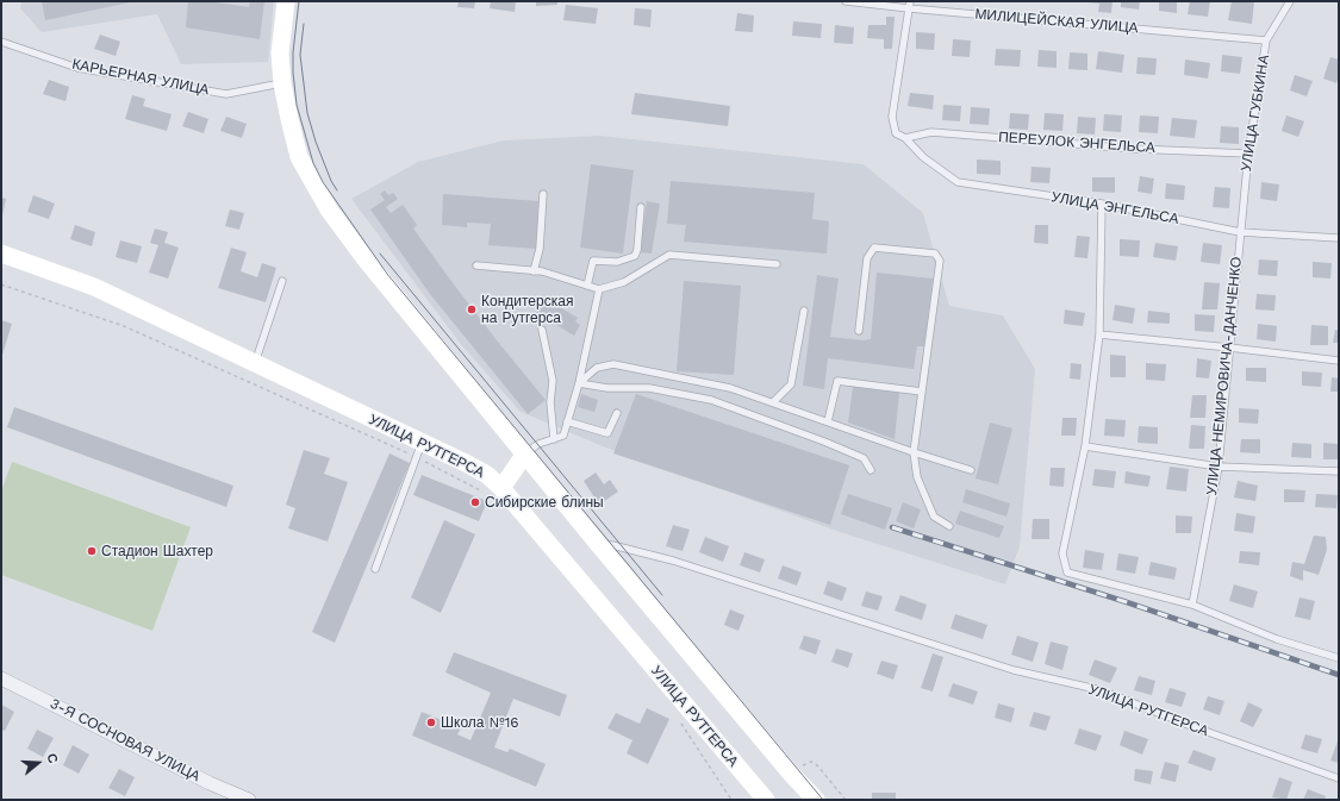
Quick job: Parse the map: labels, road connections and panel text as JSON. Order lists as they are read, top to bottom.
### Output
{
  "streets": {
    "main road": ["УЛИЦА РУТГЕРСА"],
    "street": ["3-Я СОСНОВАЯ УЛИЦА"],
    "lane": [
      "МИЛИЦЕЙСКАЯ УЛИЦА",
      "КАРЬЕРНАЯ УЛИЦА",
      "УЛИЦА ГУБКИНА",
      "ПЕРЕУЛОК ЭНГЕЛЬСА",
      "УЛИЦА ЭНГЕЛЬСА",
      "УЛИЦА НЕМИРОВИЧА-ДАНЧЕНКО"
    ]
  },
  "crossings": [
    ["МИЛИЦЕЙСКАЯ УЛИЦА", "УЛИЦА ГУБКИНА"],
    ["МИЛИЦЕЙСКАЯ УЛИЦА", "УЛИЦА ЭНГЕЛЬСА"],
    ["УЛИЦА ГУБКИНА", "ПЕРЕУЛОК ЭНГЕЛЬСА"],
    ["УЛИЦА ГУБКИНА", "УЛИЦА ЭНГЕЛЬСА"],
    ["УЛИЦА ГУБКИНА", "УЛИЦА НЕМИРОВИЧА-ДАНЧЕНКО"],
    ["ПЕРЕУЛОК ЭНГЕЛЬСА", "УЛИЦА ЭНГЕЛЬСА"],
    ["УЛИЦА ЭНГЕЛЬСА", "УЛИЦА НЕМИРОВИЧА-ДАНЧЕНКО"]
  ],
  "places": [
    "Кондитерская на Рутгерса",
    "Сибирские блины",
    "Стадион Шахтер",
    "Школа №16"
  ],
  "north": "right"
}
